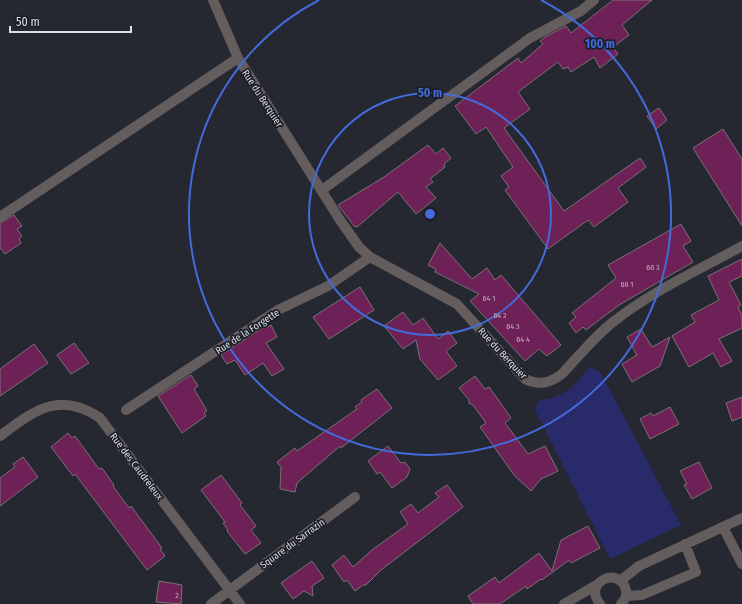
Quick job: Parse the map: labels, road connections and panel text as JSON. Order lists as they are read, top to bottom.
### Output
{
  "streets": {
    "street": [
      "Rue du Berquier",
      "Rue de la Forgette",
      "Rue des Caudreleux",
      "Square du Sarrazin"
    ]
  },
  "crossings": [
    ["Rue du Berquier", "Rue de la Forgette"],
    ["Rue des Caudreleux", "Square du Sarrazin"]
  ],
  "house_numbers": [
    "68 3",
    "68 1",
    "64 1",
    "64 2",
    "64 3",
    "64 4",
    "2"
  ],
  "scale_bar": "50 m",
  "rings": ["100 m", "50 m"]
}
